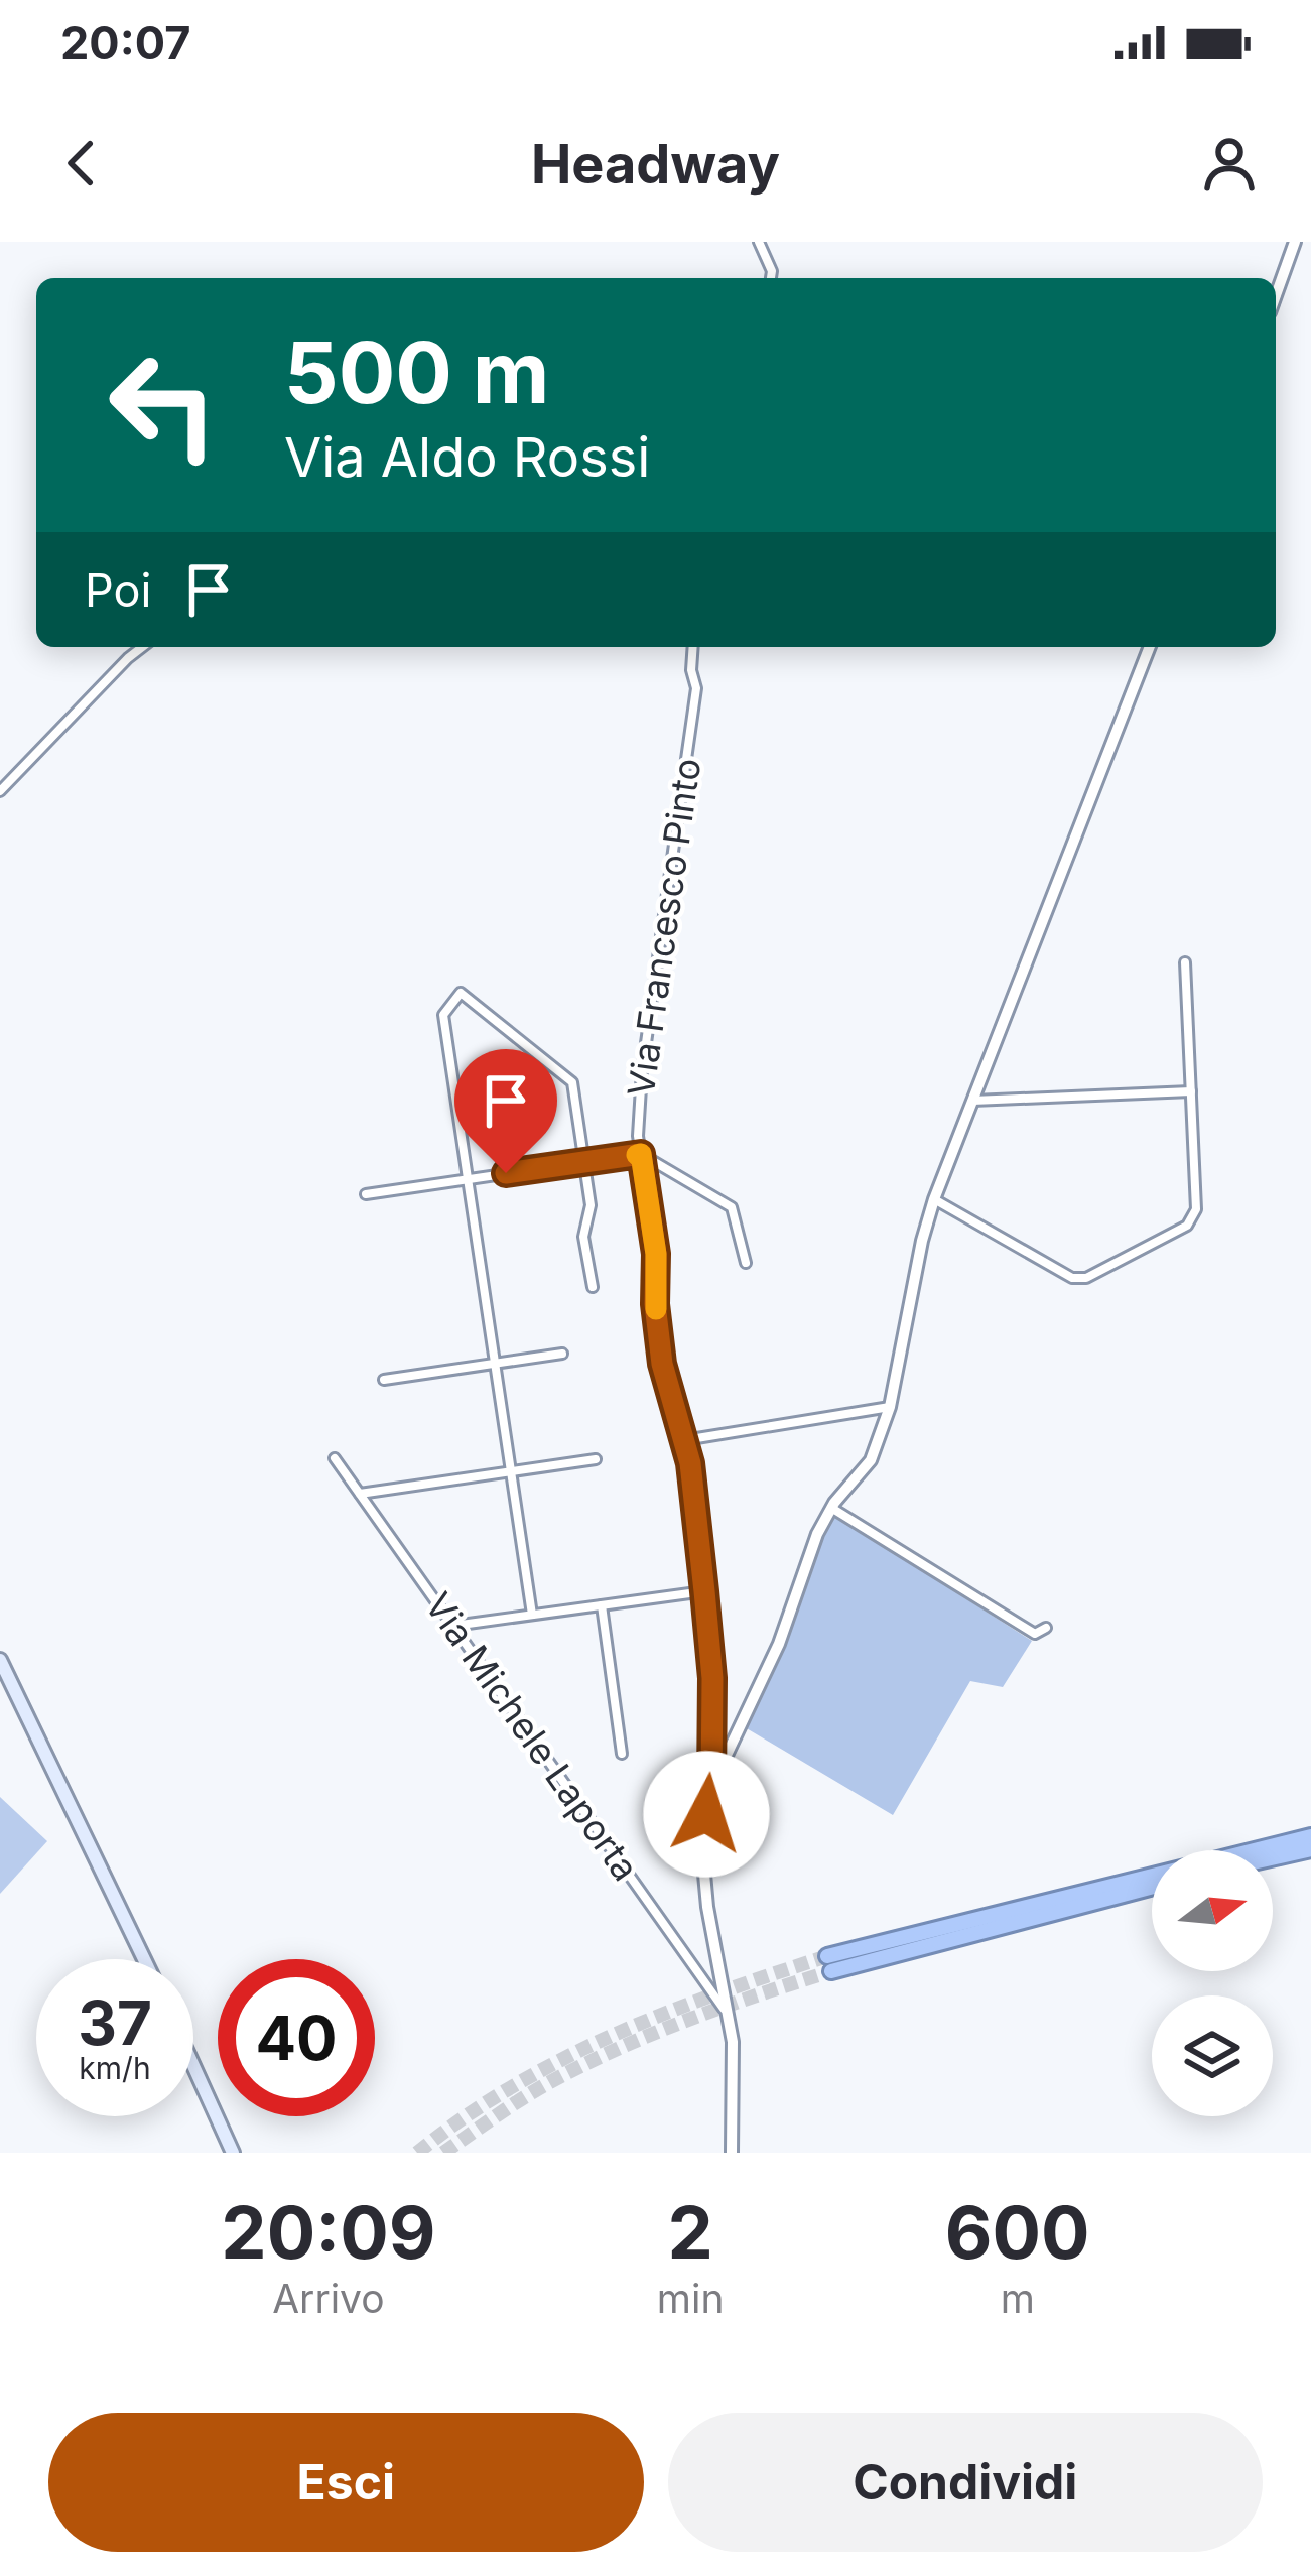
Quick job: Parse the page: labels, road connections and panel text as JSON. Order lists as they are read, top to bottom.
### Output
{
  "streets": {
    "street": ["Via Francesco Pinto", "Via Michele Laporta"]
  },
  "north": "right",
  "page": {
    "status": "20:07",
    "header": "Headway",
    "turn": ["500 m", "Via Aldo Rossi"],
    "then": "Poi",
    "speed": "37 km/h",
    "limit": "40",
    "eta": [
      "20:09",
      "Arrivo",
      "2",
      "min",
      "600",
      "m"
    ],
    "buttons": ["Esci", "Condividi"]
  }
}
